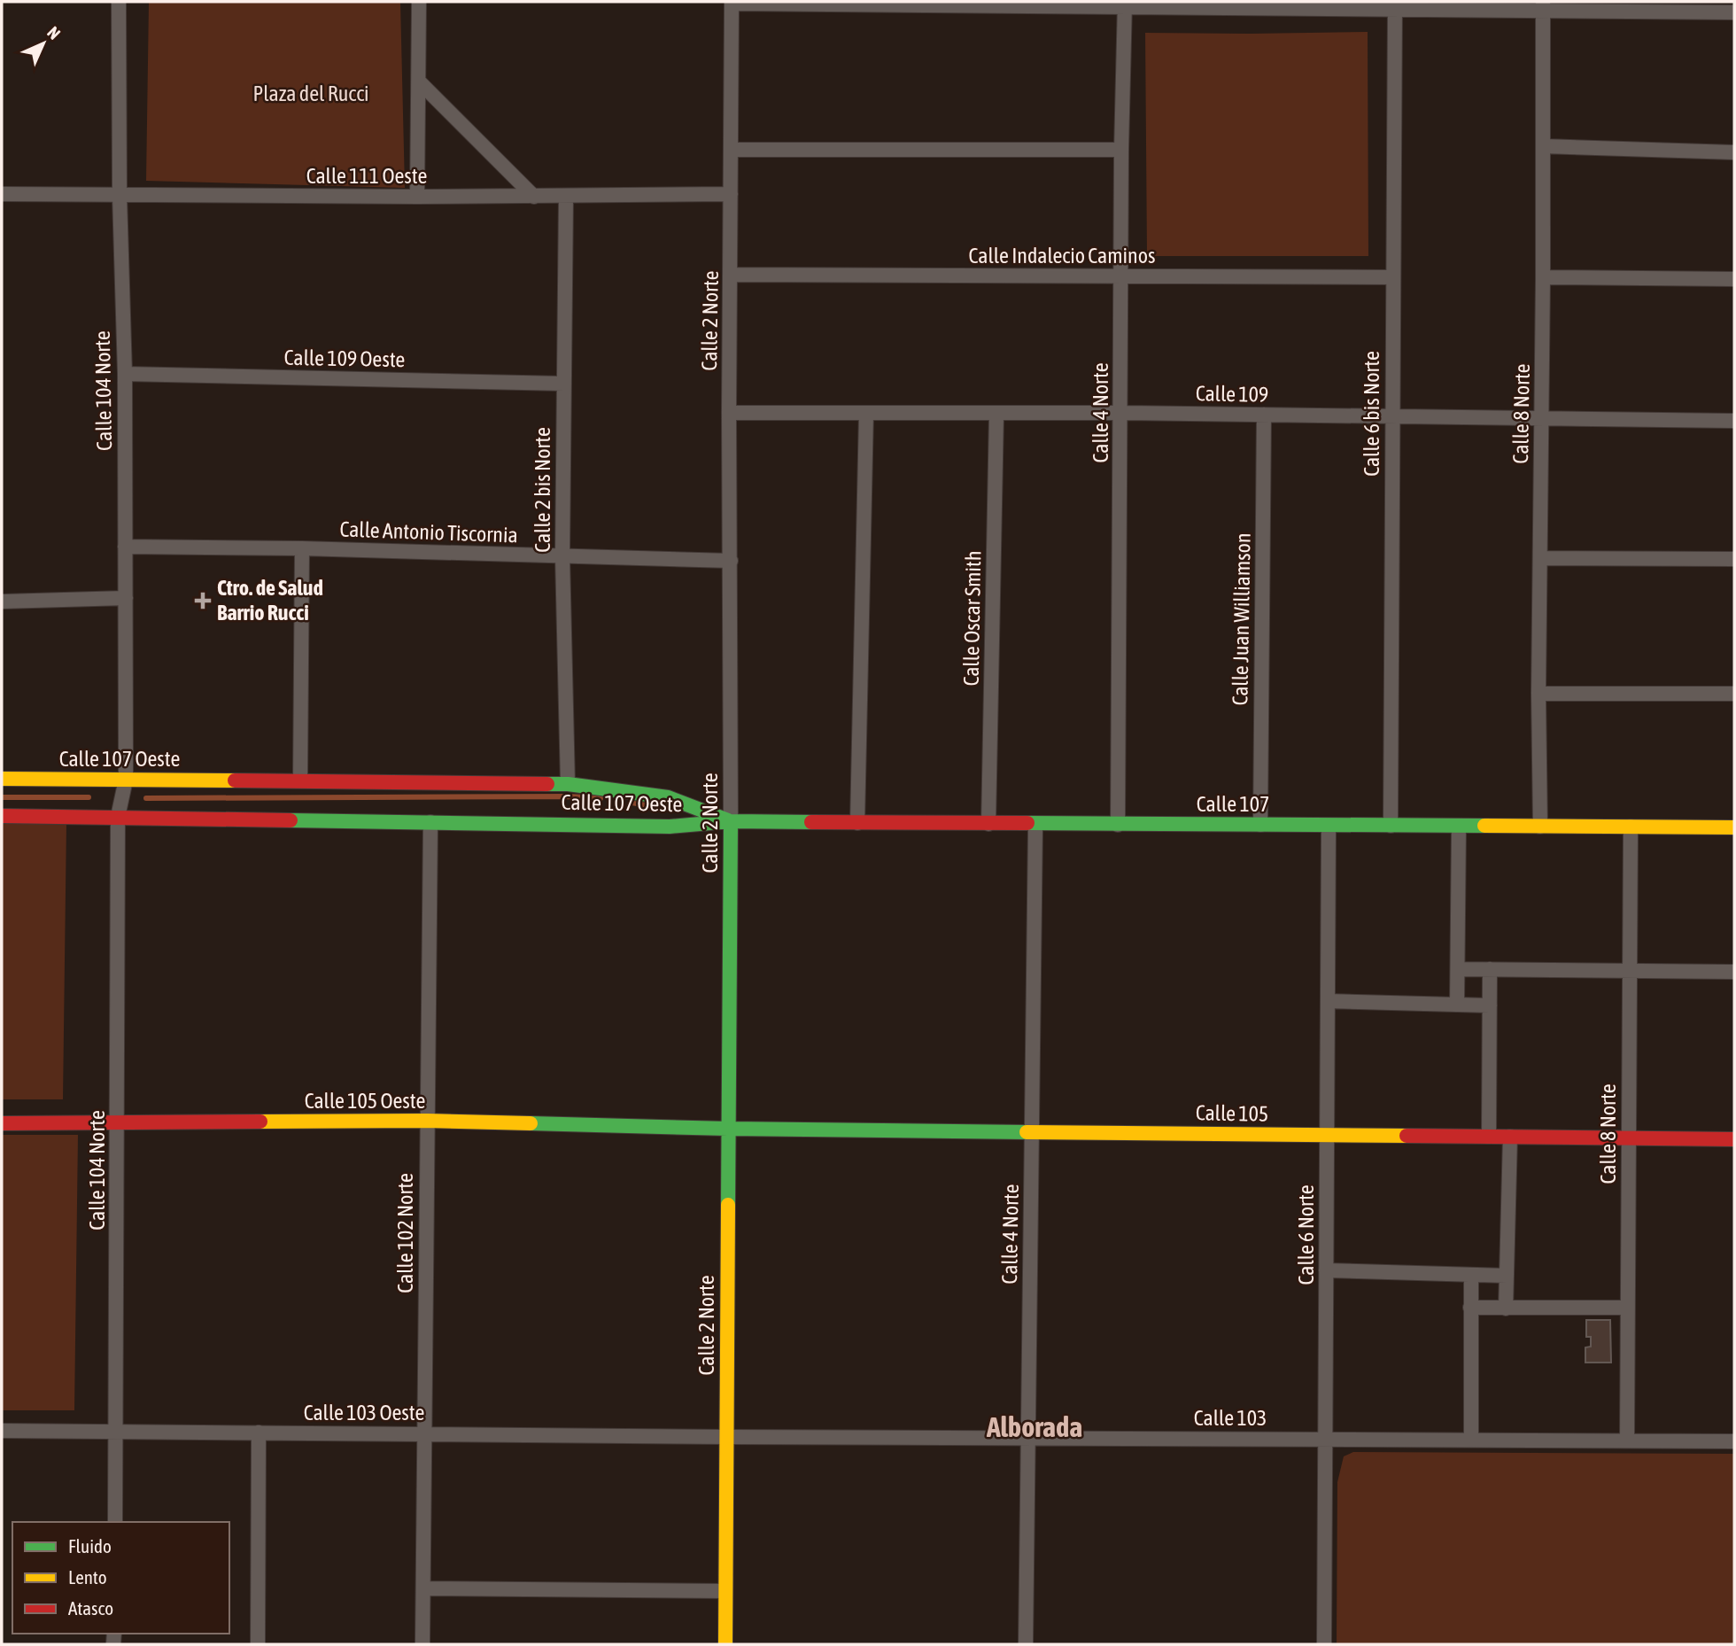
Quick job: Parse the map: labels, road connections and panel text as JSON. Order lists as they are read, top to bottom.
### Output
{
  "streets": {
    "street": [
      "Calle 111 Oeste",
      "Calle Indalecio Caminos",
      "Calle 2 Norte",
      "Calle 109 Oeste",
      "Calle 104 Norte",
      "Calle 109",
      "Calle 4 Norte",
      "Calle 6 bis Norte",
      "Calle 8 Norte",
      "Calle 2 bis Norte",
      "Calle Antonio Tiscornia",
      "Calle Oscar Smith",
      "Calle Juan Williamson",
      "Calle 107 Oeste",
      "Calle 107",
      "Calle 105 Oeste",
      "Calle 105",
      "Calle 102 Norte",
      "Calle 6 Norte",
      "Calle 103 Oeste",
      "Calle 103"
    ]
  },
  "crossings": [
    ["Calle 111 Oeste", "Calle 2 Norte"],
    ["Calle 111 Oeste", "Calle 104 Norte"],
    ["Calle 111 Oeste", "Calle 2 bis Norte"],
    ["Calle Indalecio Caminos", "Calle 2 Norte"],
    ["Calle Indalecio Caminos", "Calle 4 Norte"],
    ["Calle Indalecio Caminos", "Calle 6 bis Norte"],
    ["Calle 2 Norte", "Calle 109"],
    ["Calle 2 Norte", "Calle Antonio Tiscornia"],
    ["Calle 2 Norte", "Calle 107 Oeste"],
    ["Calle 2 Norte", "Calle 107"],
    ["Calle 2 Norte", "Calle 105 Oeste"],
    ["Calle 2 Norte", "Calle 105"],
    ["Calle 2 Norte", "Calle 103 Oeste"],
    ["Calle 2 Norte", "Calle 103"],
    ["Calle 109 Oeste", "Calle 104 Norte"],
    ["Calle 109 Oeste", "Calle 2 bis Norte"],
    ["Calle 104 Norte", "Calle Antonio Tiscornia"],
    ["Calle 104 Norte", "Calle 107 Oeste"],
    ["Calle 104 Norte", "Calle 105 Oeste"],
    ["Calle 104 Norte", "Calle 103 Oeste"],
    ["Calle 109", "Calle 4 Norte"],
    ["Calle 109", "Calle 6 bis Norte"],
    ["Calle 109", "Calle 8 Norte"],
    ["Calle 109", "Calle Oscar Smith"],
    ["Calle 109", "Calle Juan Williamson"],
    ["Calle 4 Norte", "Calle 107"],
    ["Calle 4 Norte", "Calle 105"],
    ["Calle 4 Norte", "Calle 103"],
    ["Calle 6 bis Norte", "Calle 107"],
    ["Calle 8 Norte", "Calle 107"],
    ["Calle 8 Norte", "Calle 105"],
    ["Calle 8 Norte", "Calle 103"],
    ["Calle 2 bis Norte", "Calle Antonio Tiscornia"],
    ["Calle 2 bis Norte", "Calle 107 Oeste"],
    ["Calle Oscar Smith", "Calle 107"],
    ["Calle Juan Williamson", "Calle 107"],
    ["Calle 107 Oeste", "Calle 107"],
    ["Calle 107 Oeste", "Calle 102 Norte"],
    ["Calle 107", "Calle 6 Norte"],
    ["Calle 105 Oeste", "Calle 105"],
    ["Calle 105 Oeste", "Calle 102 Norte"],
    ["Calle 105", "Calle 6 Norte"],
    ["Calle 102 Norte", "Calle 103 Oeste"],
    ["Calle 6 Norte", "Calle 103"],
    ["Calle 103 Oeste", "Calle 103"]
  ],
  "districts": ["Alborada"],
  "parks": ["Plaza del Rucci"],
  "places": {
    "health": ["Ctro. de Salud Barrio Rucci"]
  },
  "legend": ["Fluido", "Lento", "Atasco"],
  "north": "top right"
}
